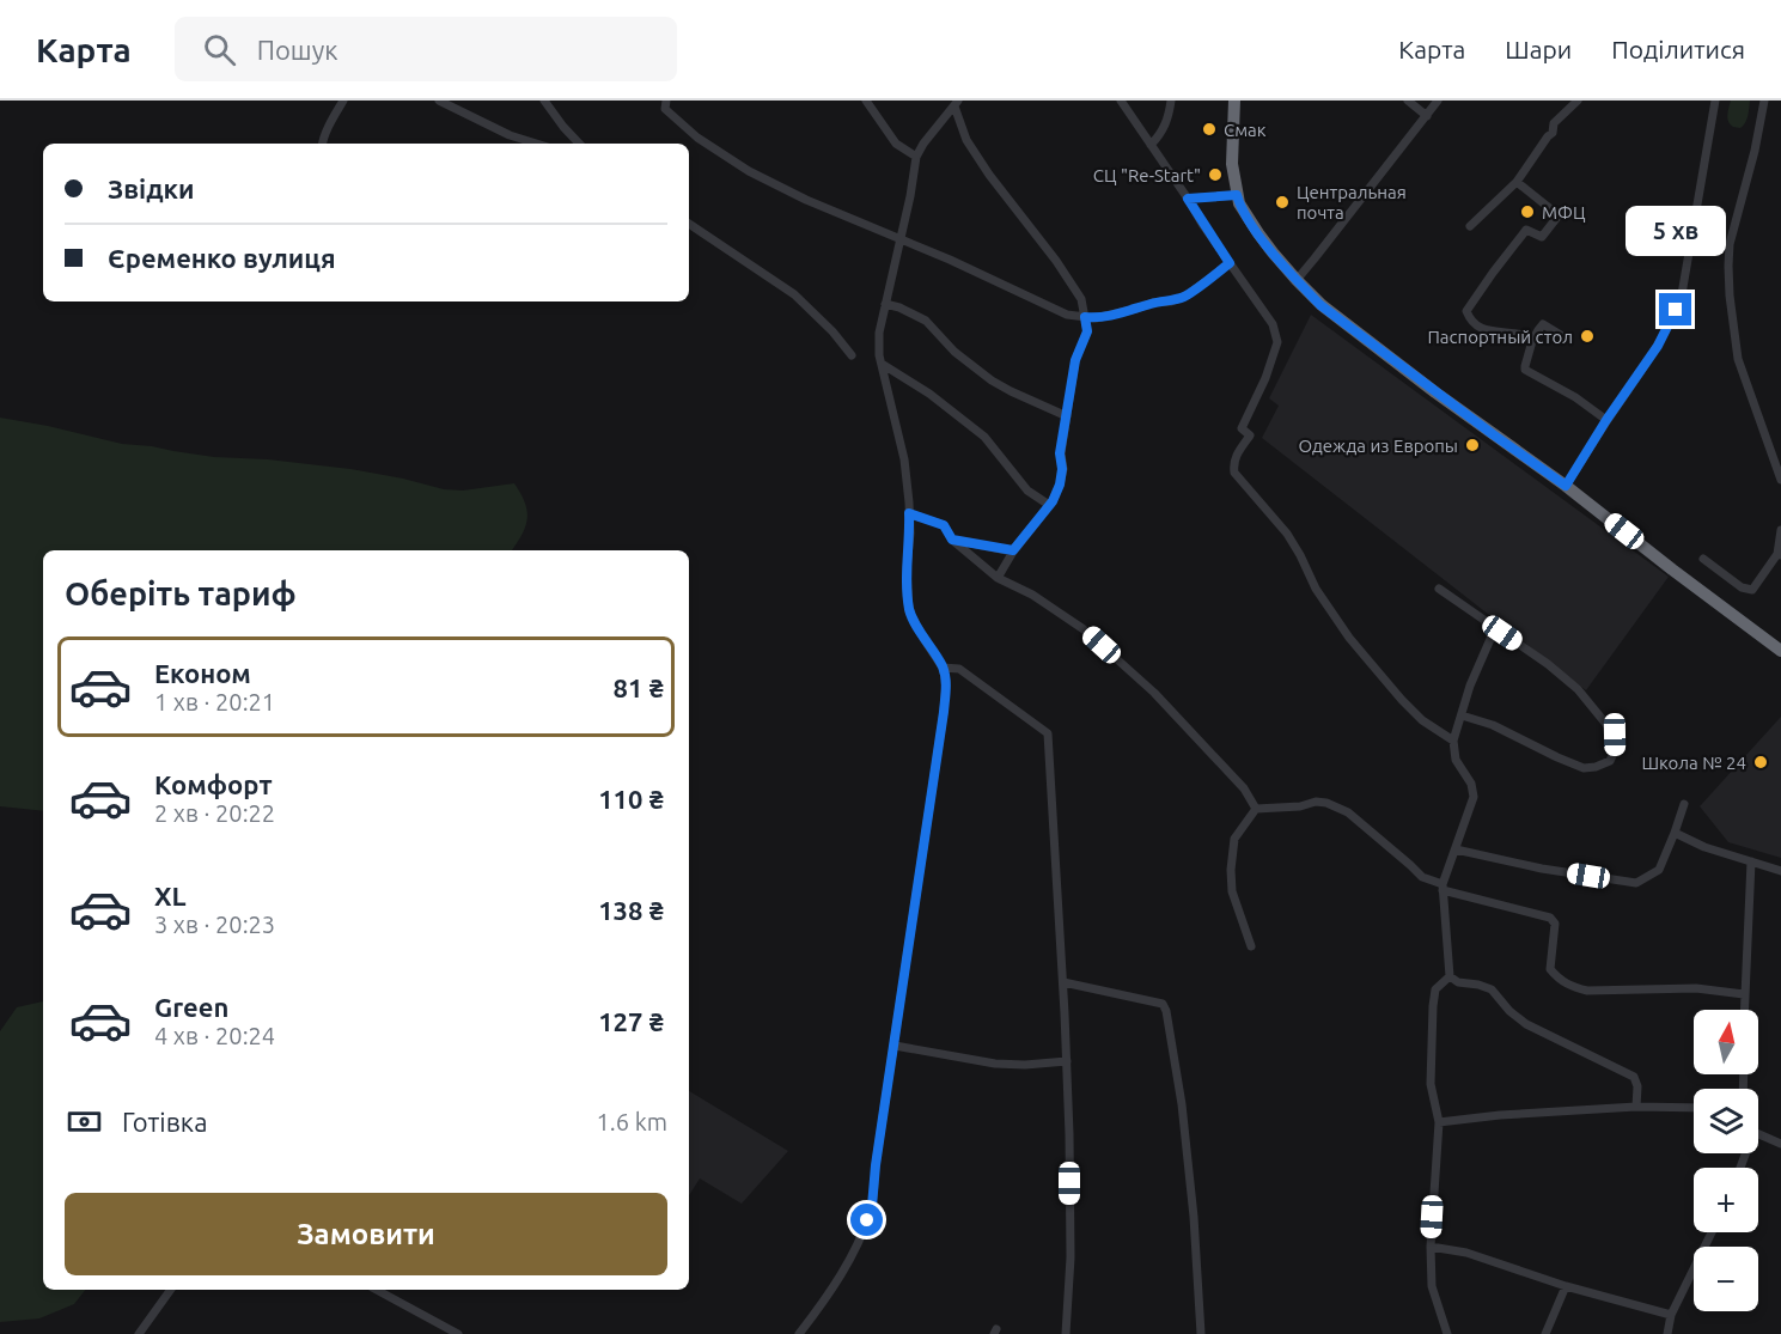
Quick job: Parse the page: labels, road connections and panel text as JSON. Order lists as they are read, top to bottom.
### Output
{
  "places": [
    "Смак",
    "СЦ \"Re-Start\"",
    "Центральная почта",
    "МФЦ",
    "Паспортный стол",
    "Одежда из Европы",
    "Школа № 24"
  ],
  "north": "top",
  "page": {
    "header": "Карта",
    "search": "Пошук",
    "nav": ["Карта", "Шари", "Поділитися"],
    "banner": ["Звідки", "Єременко вулиця"],
    "bubble": "5 хв",
    "heading": "Оберіть тариф",
    "list": [
      {
        "name": "Економ",
        "note": "1 хв · 20:21",
        "value": "81 ₴"
      },
      {
        "name": "Комфорт",
        "note": "2 хв · 20:22",
        "value": "110 ₴"
      },
      {
        "name": "XL",
        "note": "3 хв · 20:23",
        "value": "138 ₴"
      },
      {
        "name": "Green",
        "note": "4 хв · 20:24",
        "value": "127 ₴"
      }
    ],
    "map_buttons": ["+", "−"],
    "pay": ["Готівка", "1.6 km"],
    "buttons": "Замовити"
  }
}
